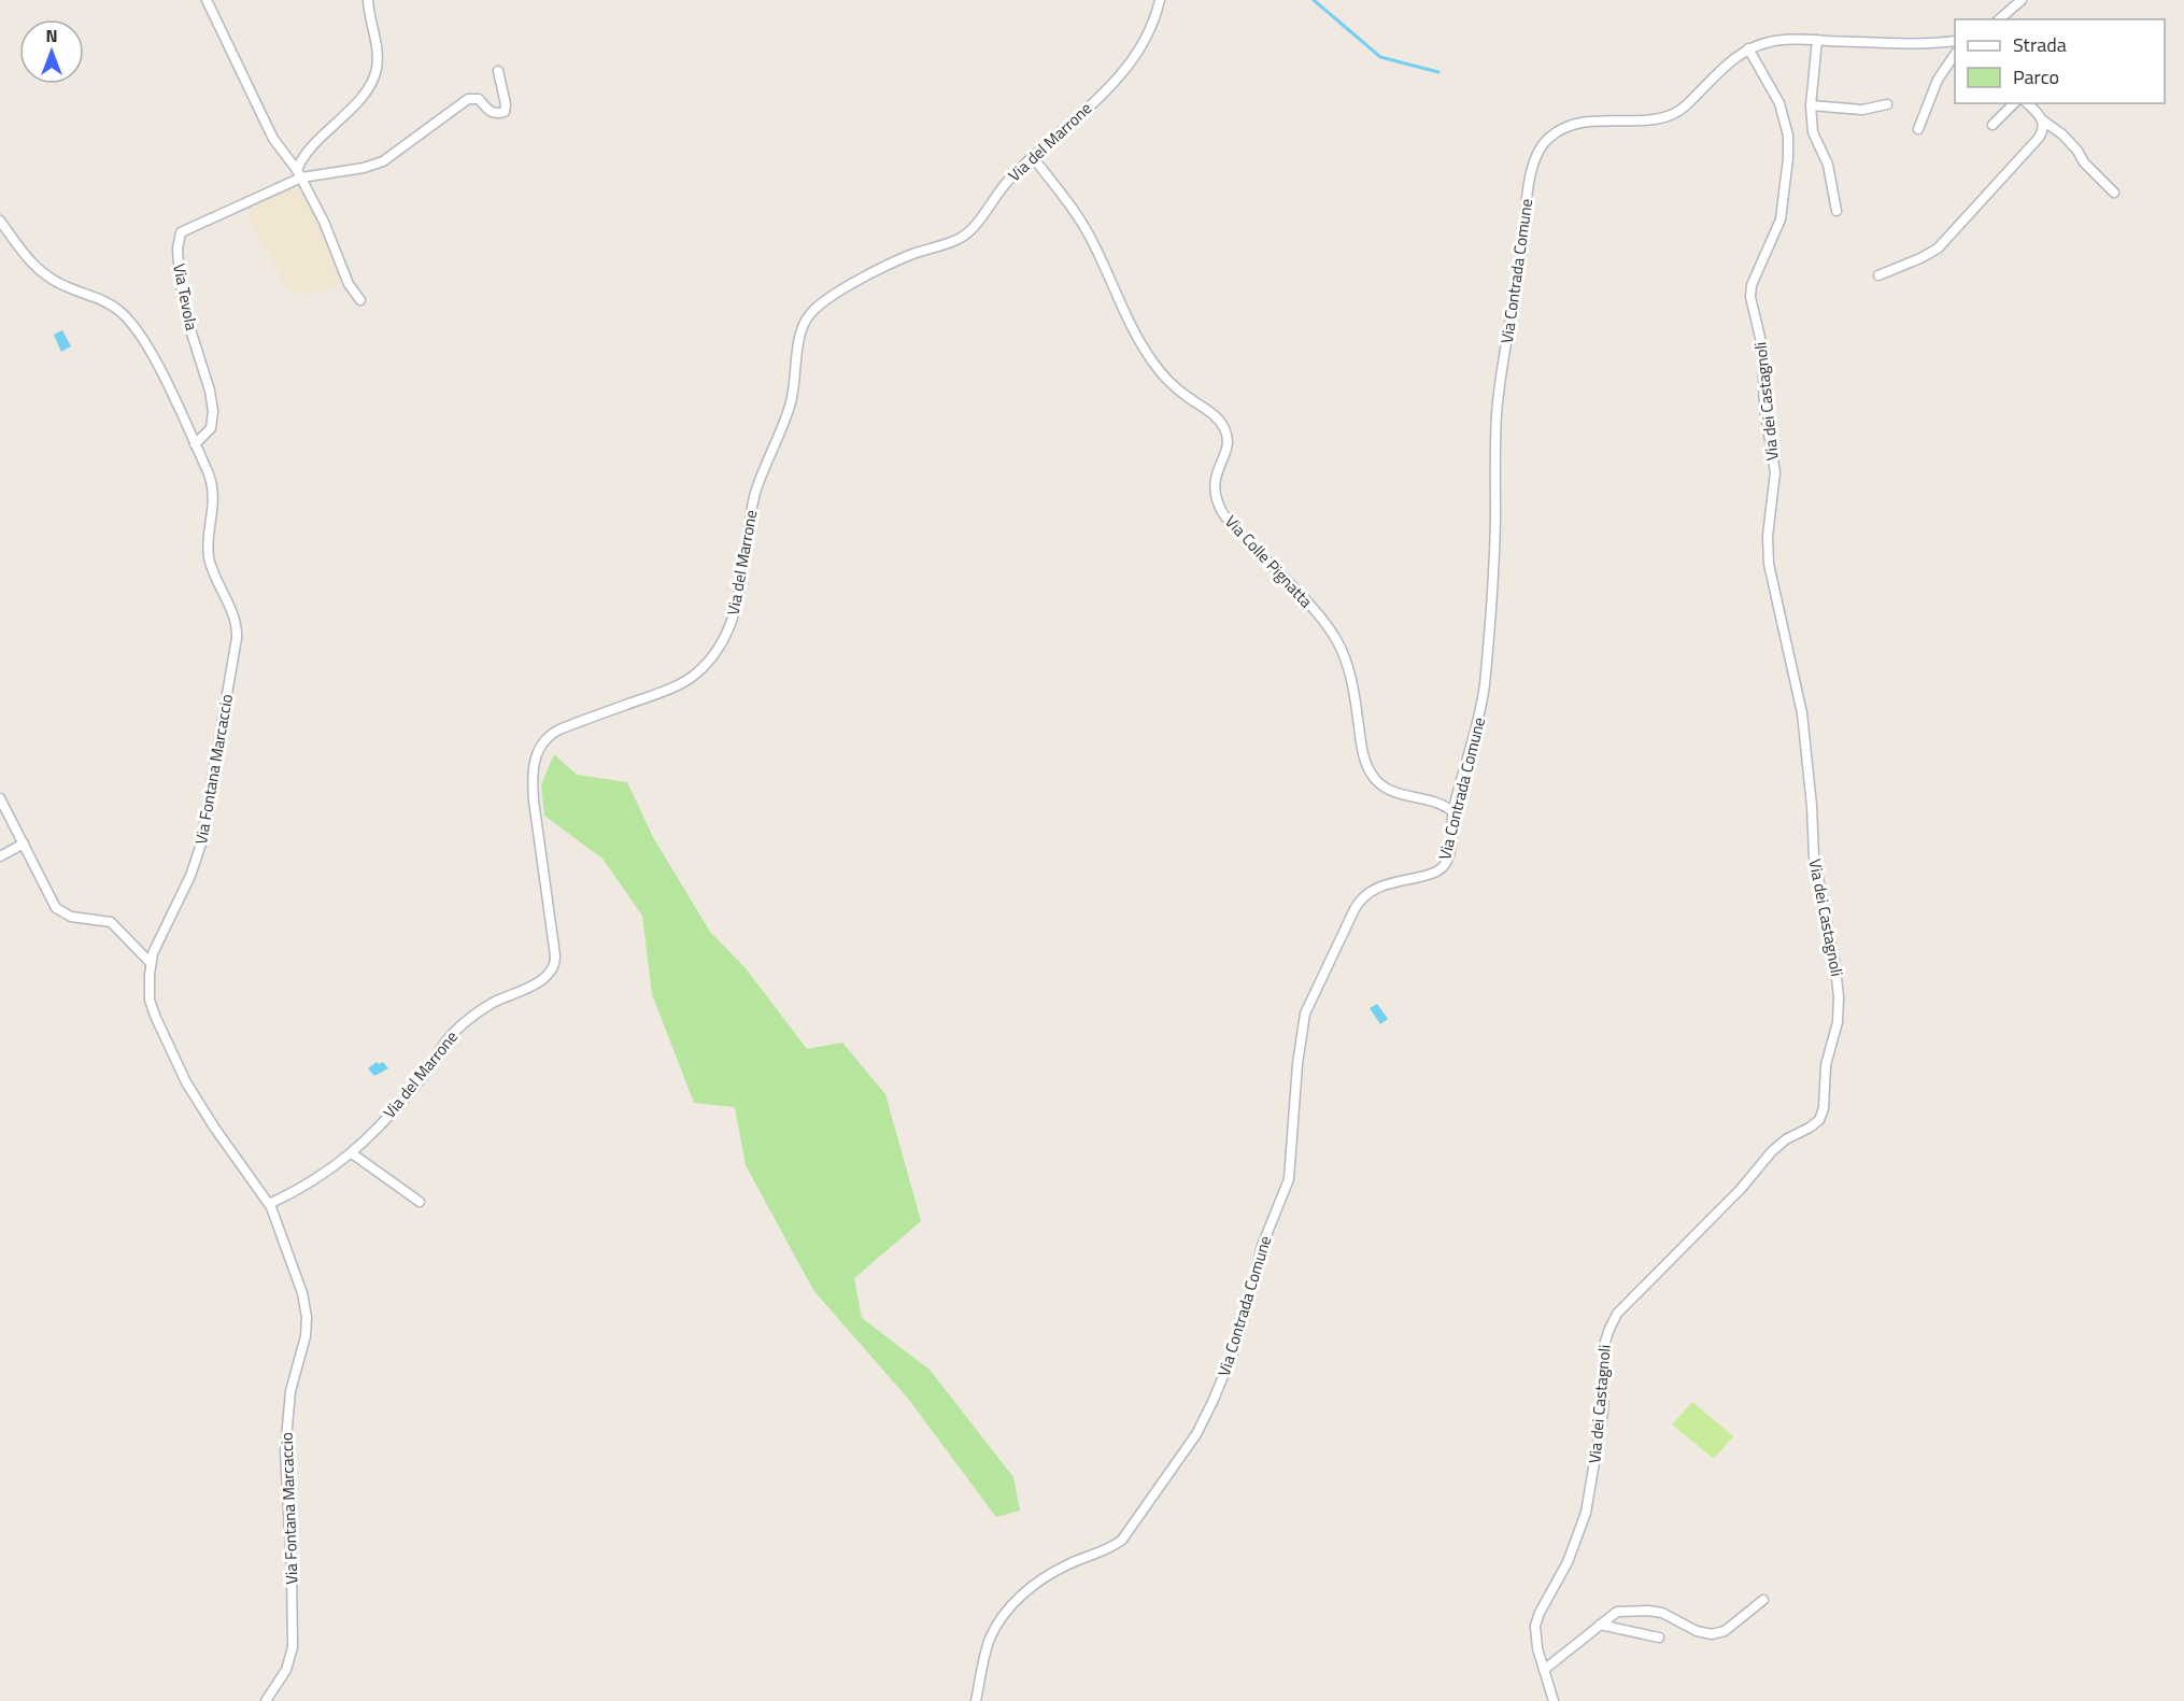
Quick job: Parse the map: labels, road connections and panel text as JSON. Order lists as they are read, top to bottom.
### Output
{
  "streets": {
    "street": [
      "Via del Marrone",
      "Via Contrada Comune",
      "Via Tevola",
      "Via dei Castagnoli",
      "Via Colle Pignatta",
      "Via Fontana Marcaccio"
    ]
  },
  "crossings": [
    ["Via del Marrone", "Via Colle Pignatta"],
    ["Via del Marrone", "Via Fontana Marcaccio"],
    ["Via Contrada Comune", "Via dei Castagnoli"],
    ["Via Contrada Comune", "Via Colle Pignatta"],
    ["Via Tevola", "Via Fontana Marcaccio"]
  ],
  "legend": ["Strada", "Parco"],
  "north": "top"
}
